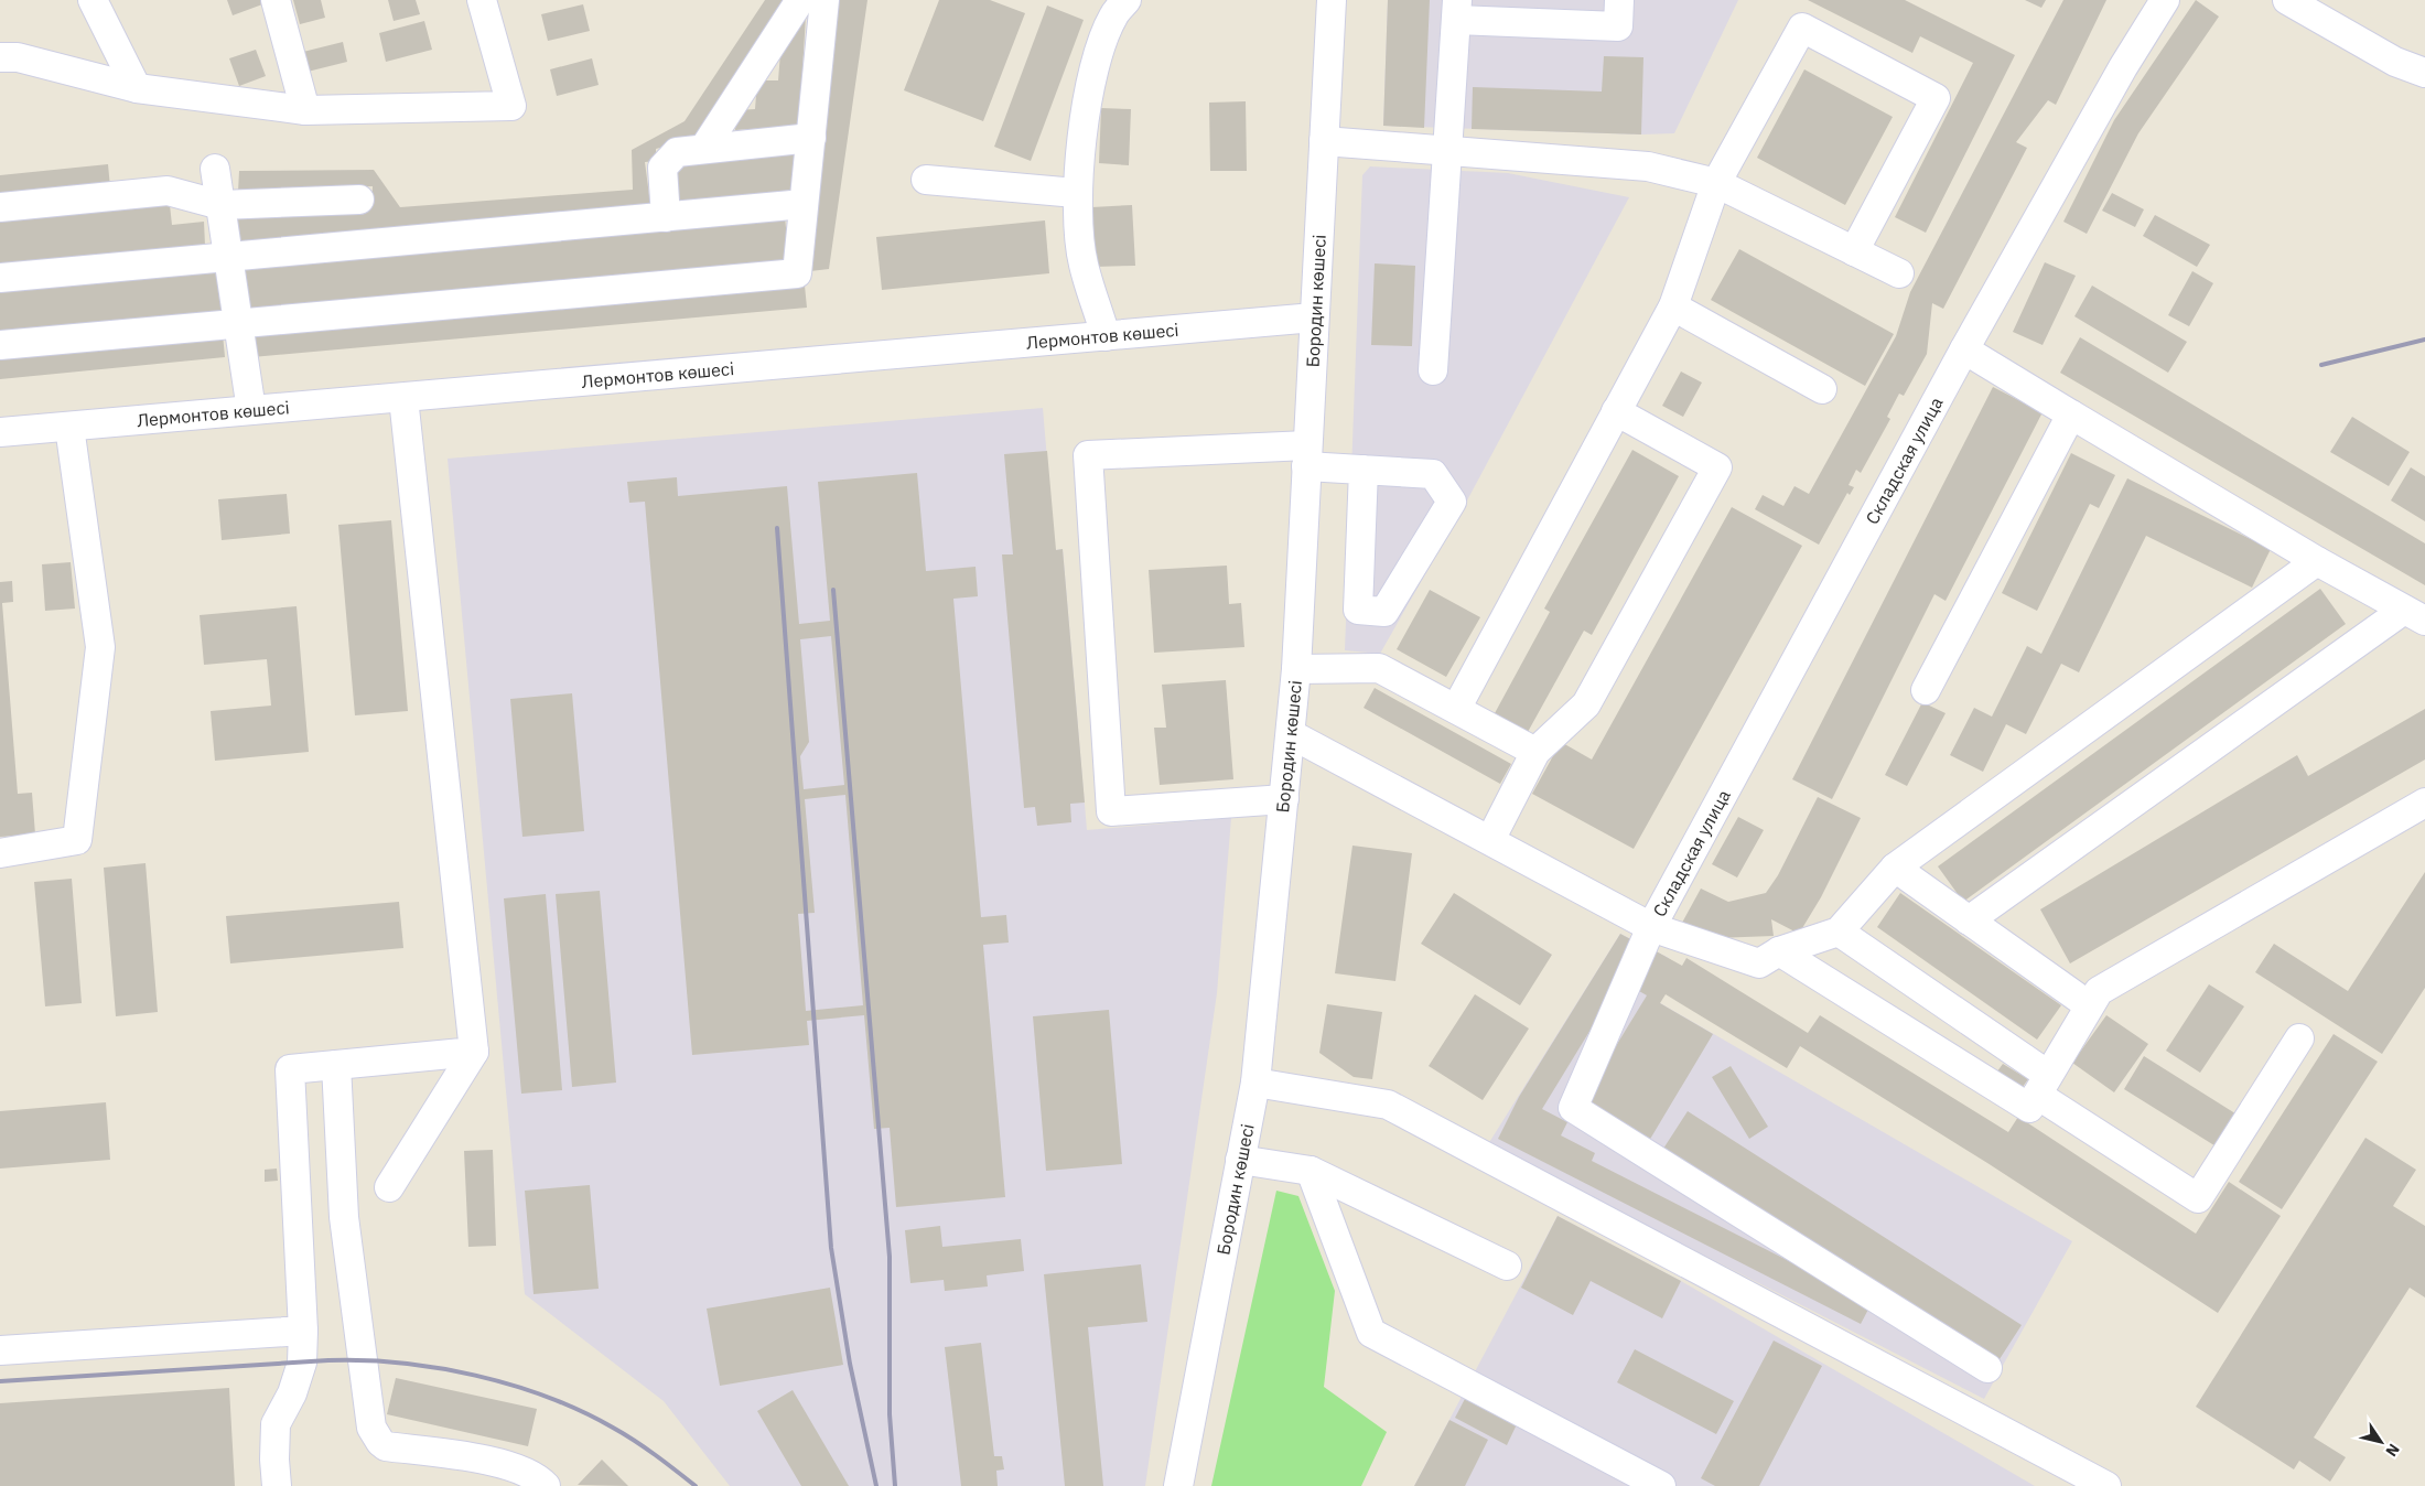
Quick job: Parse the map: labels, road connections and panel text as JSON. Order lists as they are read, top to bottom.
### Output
{
  "streets": {
    "street": ["Бородин көшесі", "Лермонтов көшесі", "Складская улица"]
  },
  "crossings": [
    ["Бородин көшесі", "Лермонтов көшесі"]
  ],
  "north": "bottom right"
}
